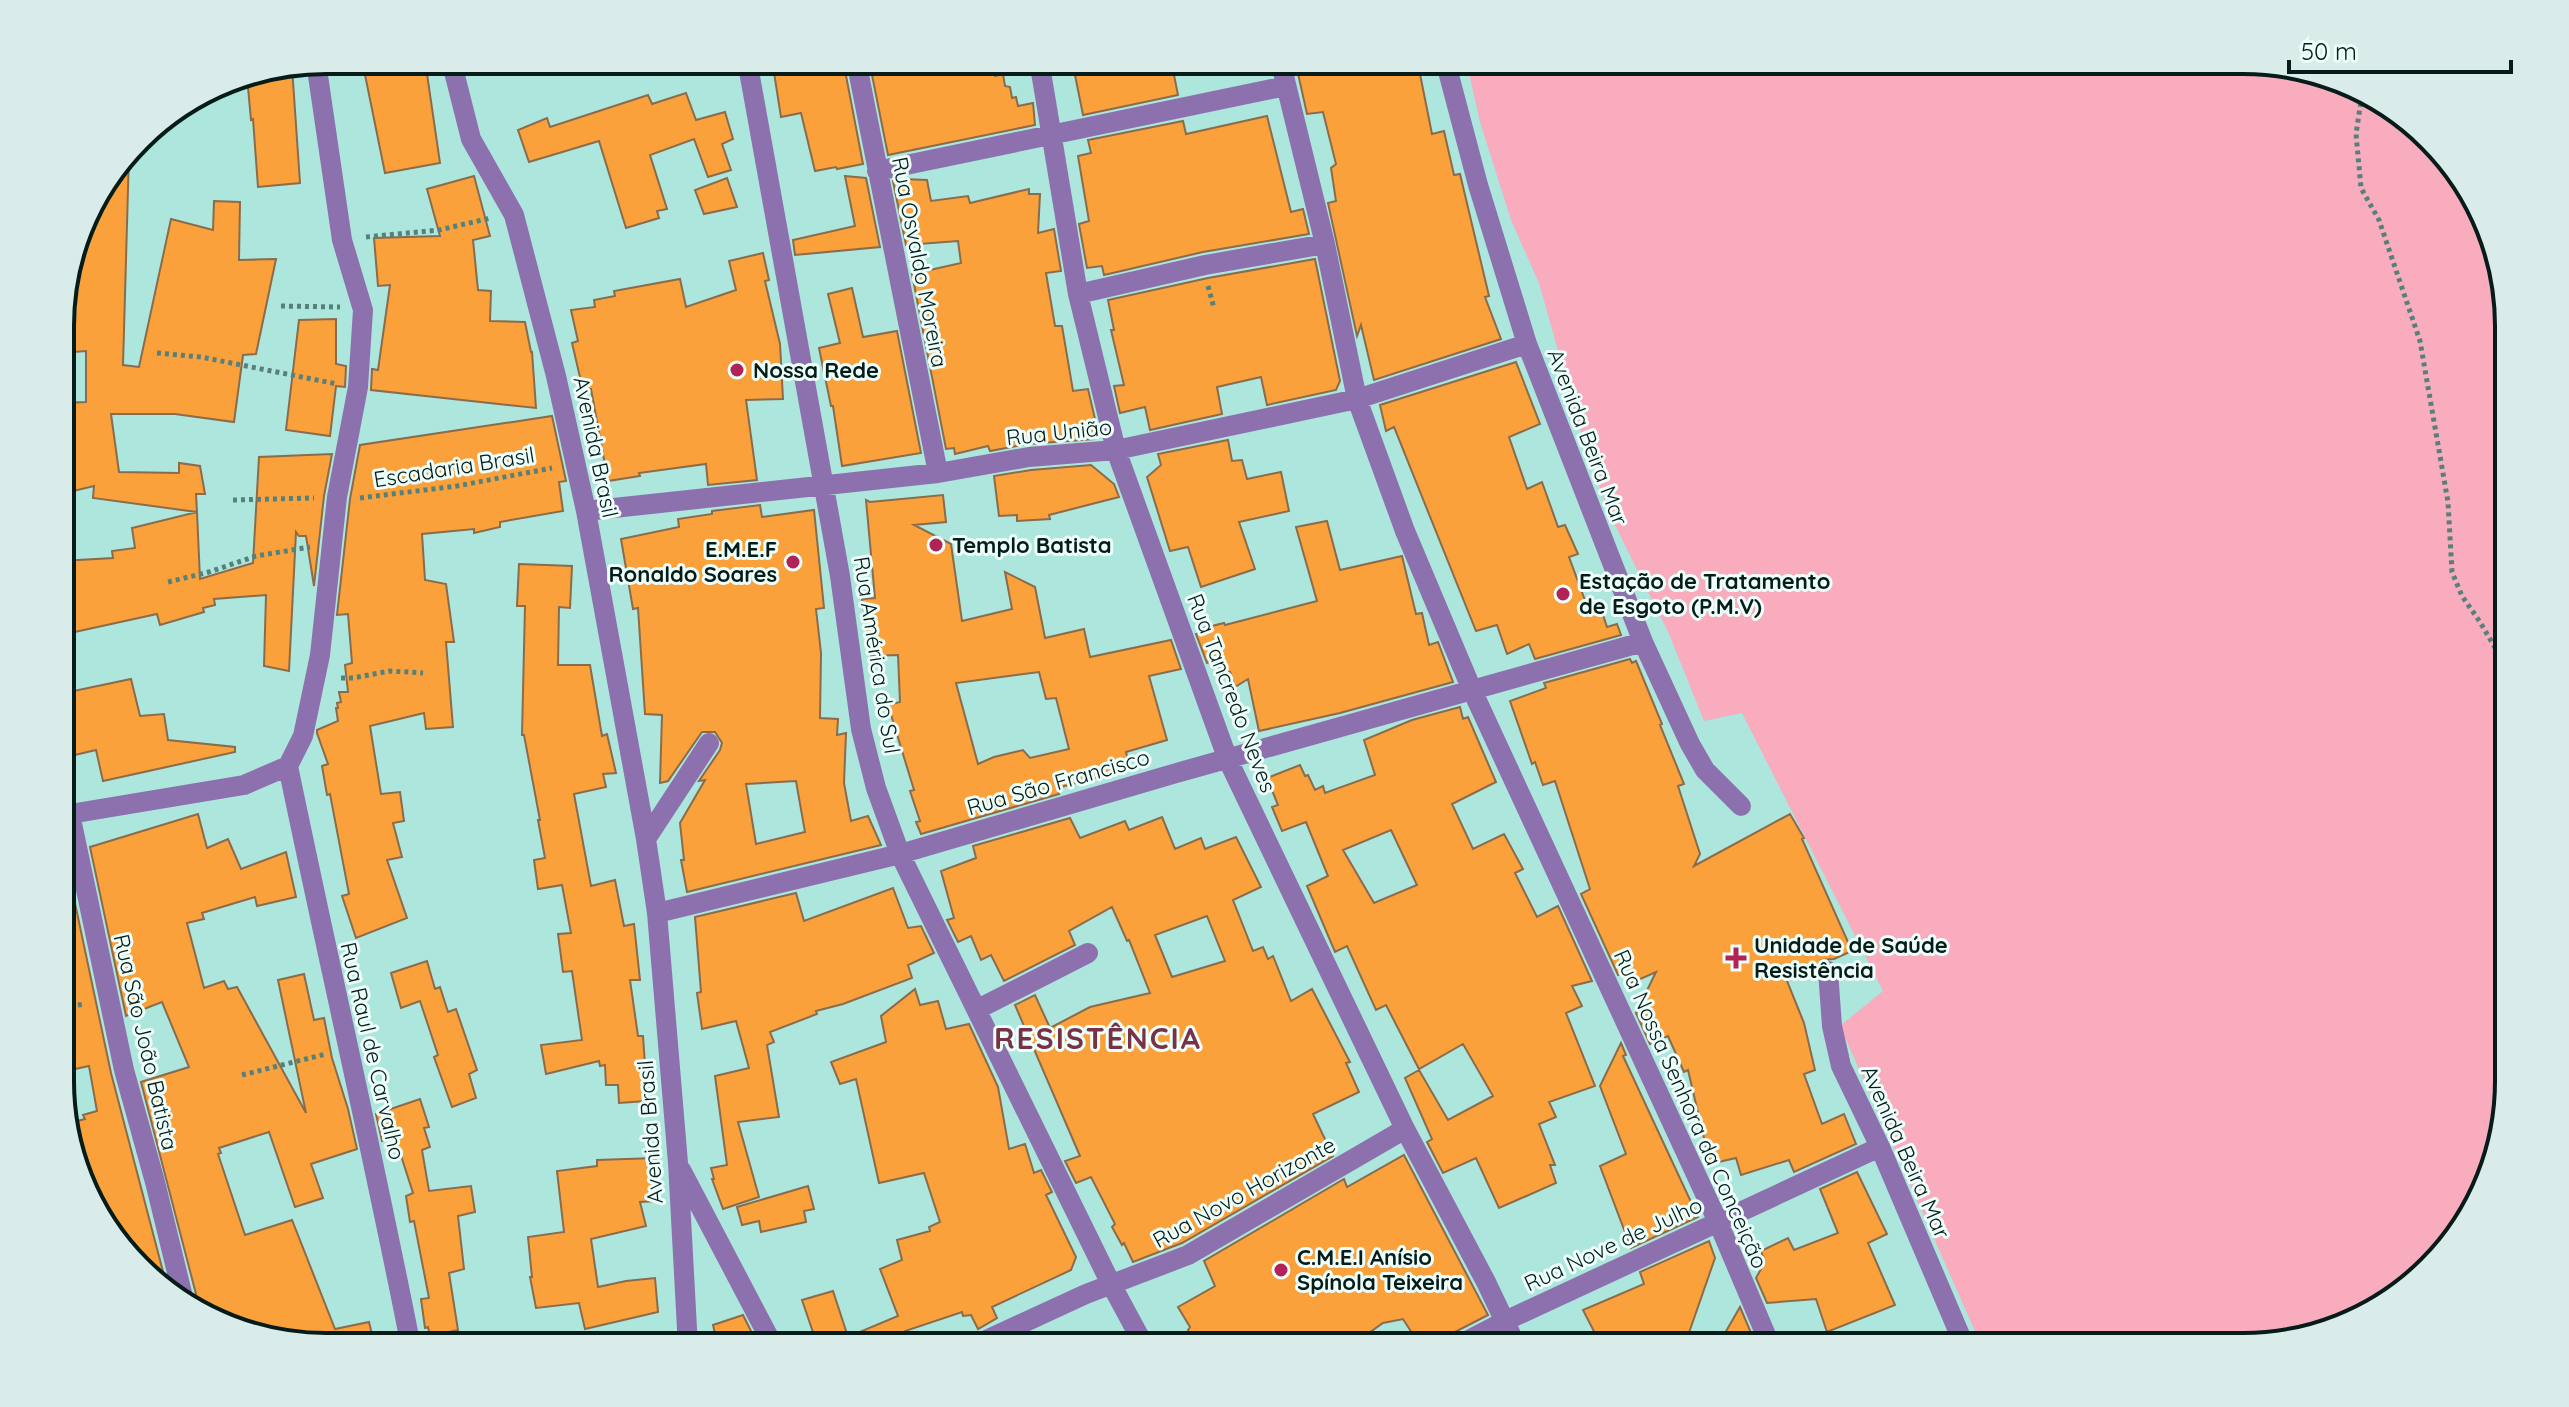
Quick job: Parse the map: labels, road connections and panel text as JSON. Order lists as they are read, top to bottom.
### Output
{
  "streets": {
    "street": [
      "Rua Osvaldo Moreira",
      "Rua União",
      "Avenida Beira Mar",
      "Avenida Brasil",
      "Rua América do Sul",
      "Rua Tancredo Neves",
      "Rua São Francisco",
      "Rua São João Batista",
      "Rua Raul de Carvalho",
      "Rua Nossa Senhora da Conceição",
      "Rua Novo Horizonte",
      "Rua Nove de Julho"
    ],
    "path": ["Escadaria Brasil"]
  },
  "crossings": [
    ["Rua Osvaldo Moreira", "Rua União"],
    ["Rua União", "Avenida Beira Mar"],
    ["Rua União", "Avenida Brasil"],
    ["Rua União", "Rua América do Sul"],
    ["Rua União", "Rua Tancredo Neves"],
    ["Rua União", "Rua Nossa Senhora da Conceição"],
    ["Avenida Beira Mar", "Rua São Francisco"],
    ["Avenida Beira Mar", "Rua Nove de Julho"],
    ["Avenida Brasil", "Escadaria Brasil"],
    ["Avenida Brasil", "Rua São Francisco"],
    ["Rua América do Sul", "Rua São Francisco"],
    ["Rua América do Sul", "Rua Novo Horizonte"],
    ["Rua Tancredo Neves", "Rua São Francisco"],
    ["Rua Tancredo Neves", "Rua Novo Horizonte"],
    ["Rua Tancredo Neves", "Rua Nove de Julho"],
    ["Rua São Francisco", "Rua Nossa Senhora da Conceição"],
    ["Rua Nossa Senhora da Conceição", "Rua Nove de Julho"]
  ],
  "districts": ["RESISTÊNCIA"],
  "places": {
    "other": [
      "Nossa Rede",
      "Templo Batista",
      "E.M.E.F Ronaldo Soares",
      "Estação de Tratamento de Esgoto (P.M.V)",
      "C.M.E.I Anísio Spínola Teixeira"
    ],
    "health": ["Unidade de Saúde Resistência"]
  },
  "scale_bar": "50 m"
}
